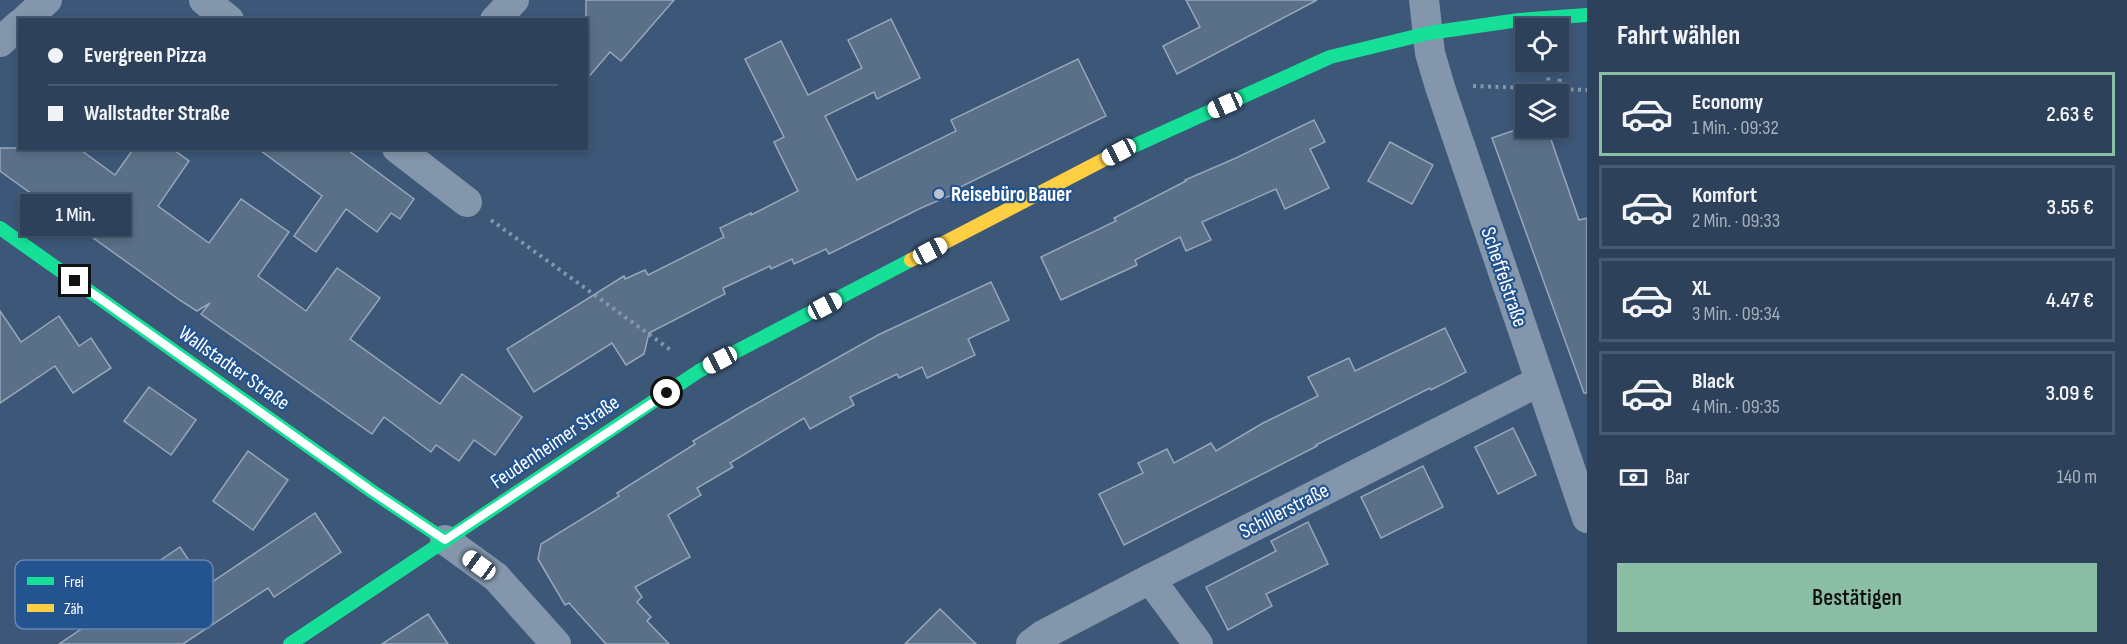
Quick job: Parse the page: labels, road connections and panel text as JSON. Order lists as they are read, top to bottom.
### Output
{
  "streets": {
    "main road": ["Wallstadter Straße", "Feudenheimer Straße"],
    "street": ["Scheffelstraße", "Schillerstraße"]
  },
  "crossings": [
    ["Scheffelstraße", "Feudenheimer Straße"],
    ["Scheffelstraße", "Schillerstraße"],
    ["Wallstadter Straße", "Feudenheimer Straße"]
  ],
  "places": ["Reisebüro Bauer"],
  "legend": ["Frei", "Zäh"],
  "page": {
    "heading": "Fahrt wählen",
    "banner": ["Evergreen Pizza", "Wallstadter Straße"],
    "list": [
      {
        "name": "Economy",
        "note": "1 Min. · 09:32",
        "value": "2.63 €"
      },
      {
        "name": "Komfort",
        "note": "2 Min. · 09:33",
        "value": "3.55 €"
      },
      {
        "name": "XL",
        "note": "3 Min. · 09:34",
        "value": "4.47 €"
      },
      {
        "name": "Black",
        "note": "4 Min. · 09:35",
        "value": "3.09 €"
      }
    ],
    "bubble": "1 Min.",
    "pay": ["Bar", "140 m"],
    "buttons": "Bestätigen"
  }
}
